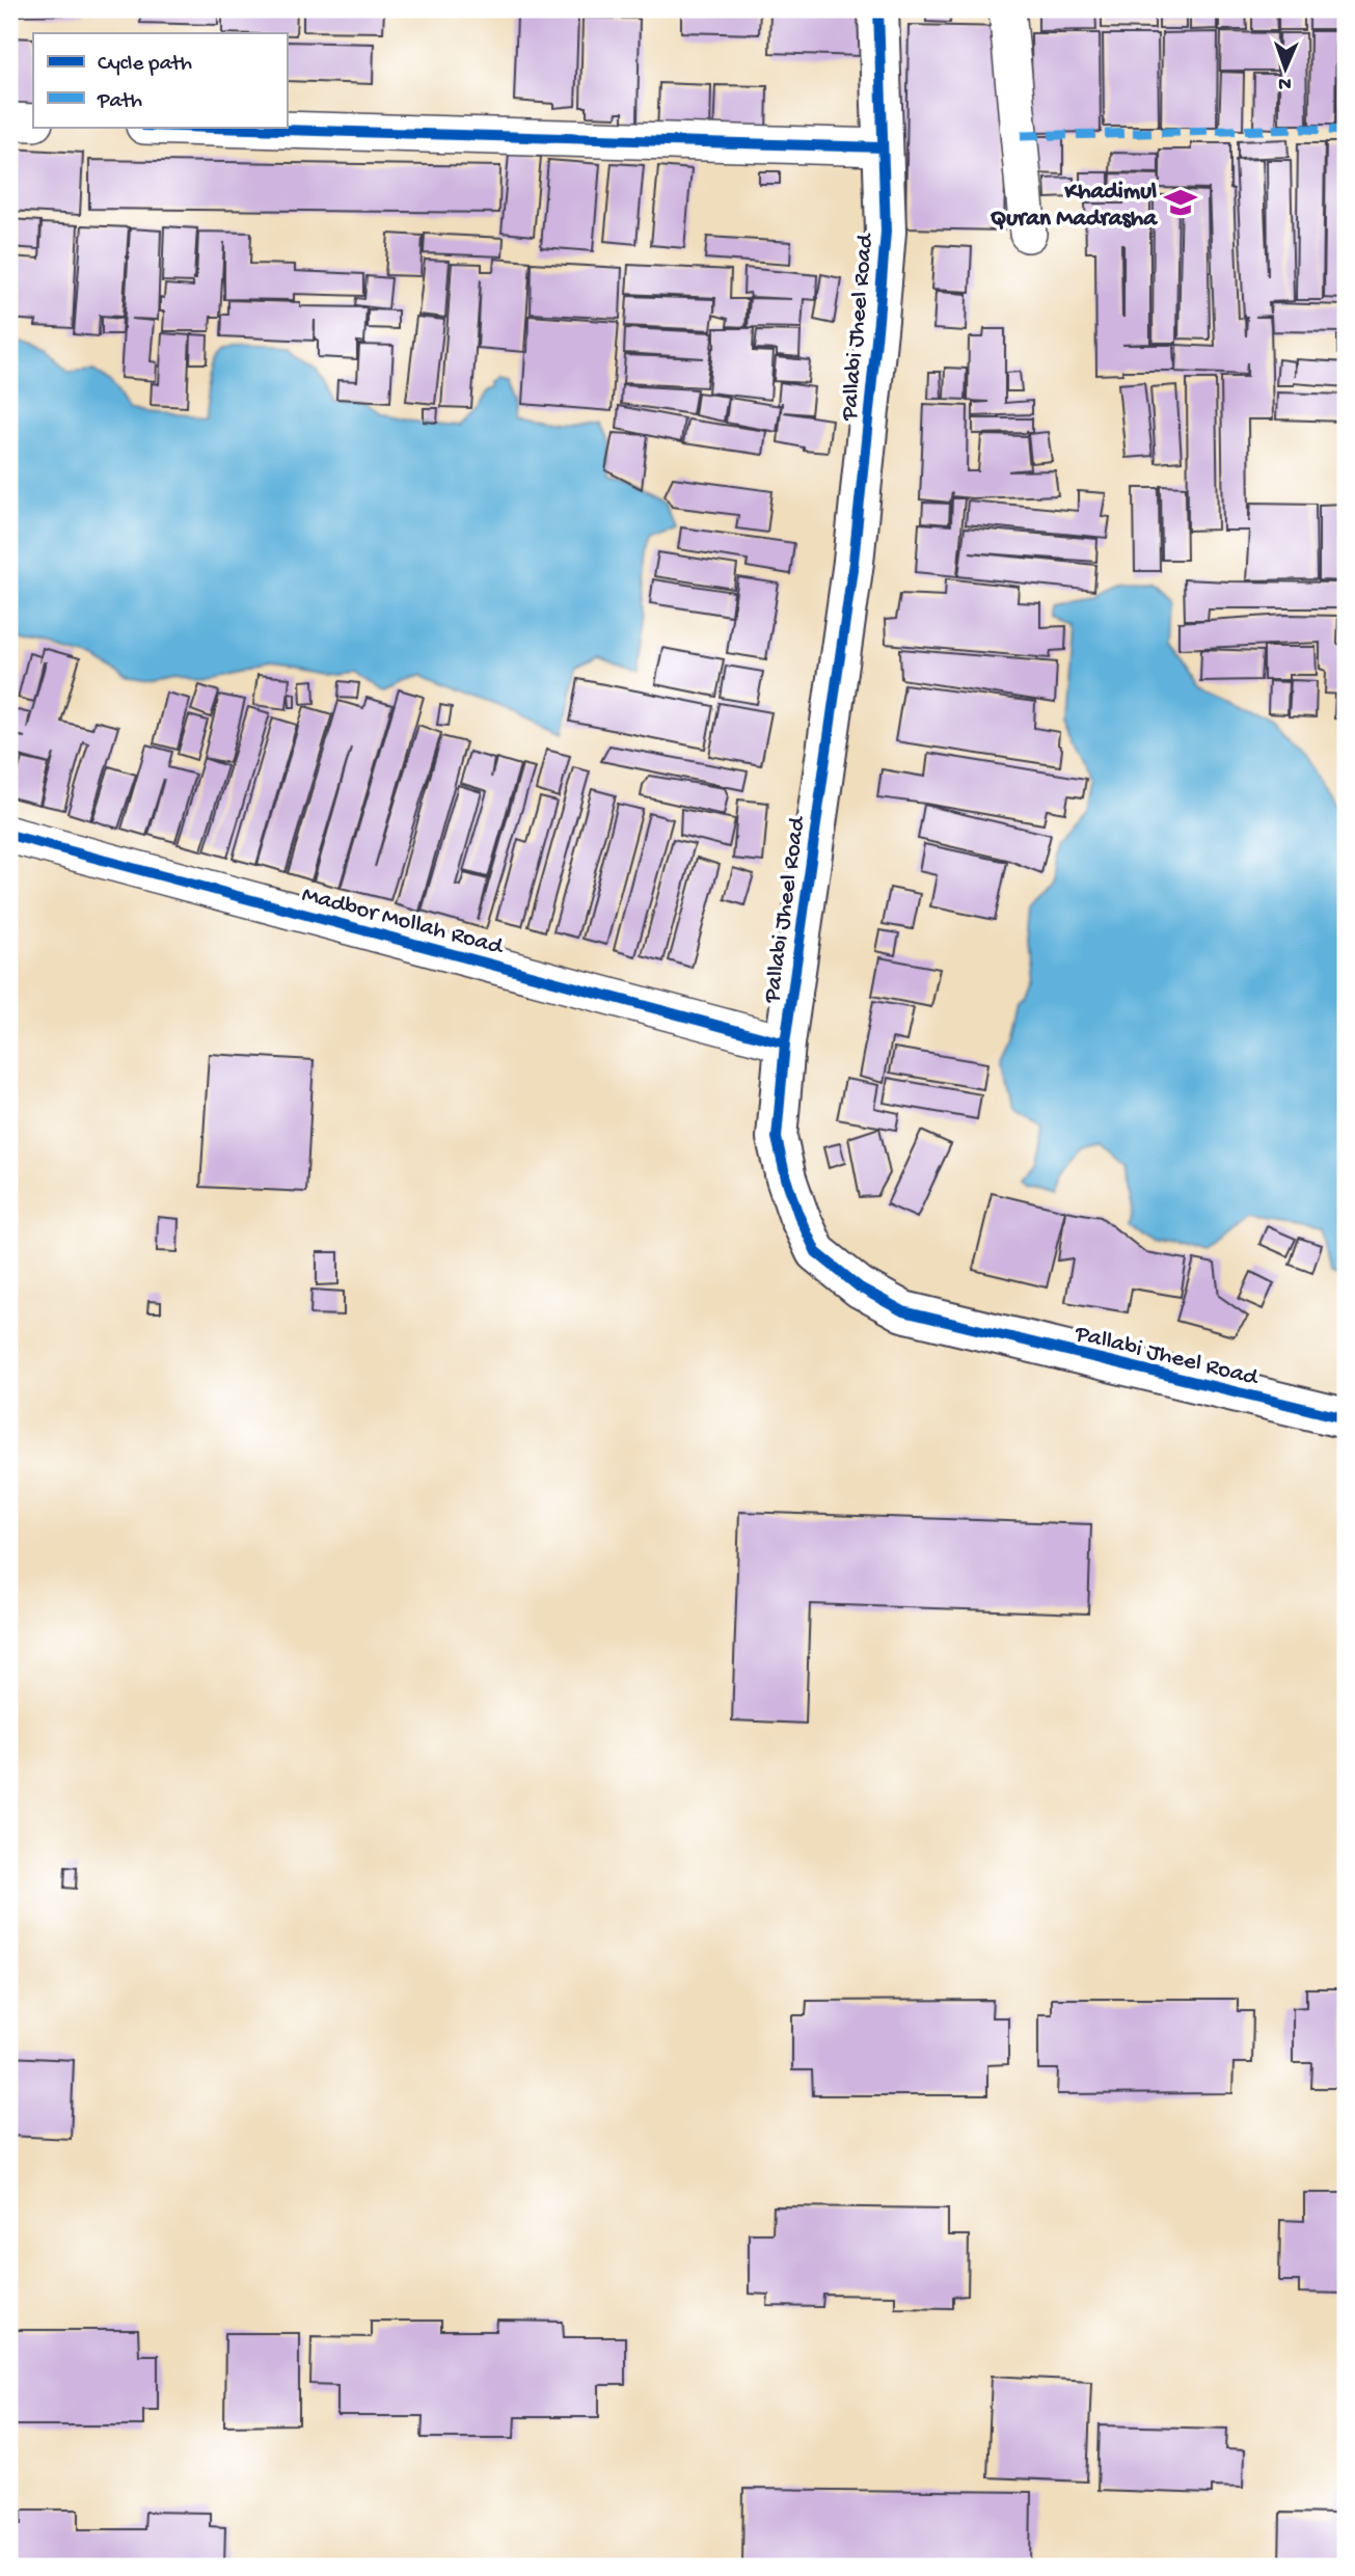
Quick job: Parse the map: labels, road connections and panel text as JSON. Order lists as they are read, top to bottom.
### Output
{
  "streets": {
    "street": ["Pallabi Jheel Road", "Madbor Mollah Road"]
  },
  "crossings": [
    ["Pallabi Jheel Road", "Madbor Mollah Road"]
  ],
  "places": {
    "school or university": ["Khadimul Quran Madrasha"]
  },
  "legend": ["Cycle path", "Path"],
  "north": "bottom"
}
